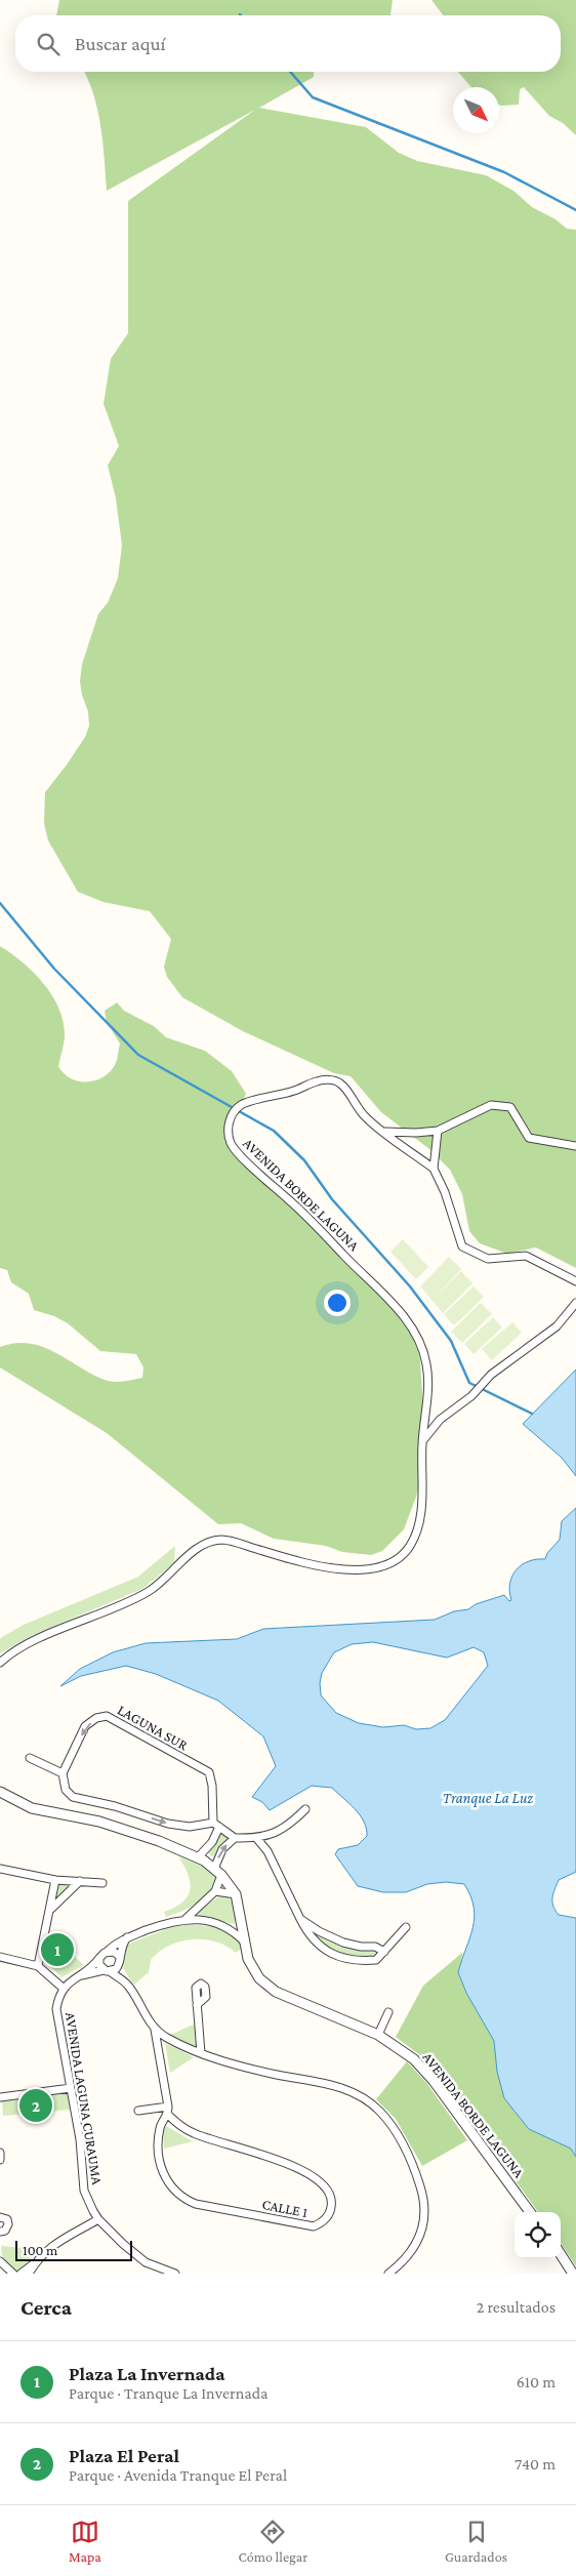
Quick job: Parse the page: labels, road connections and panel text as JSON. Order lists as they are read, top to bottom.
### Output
{
  "streets": {
    "street": [
      "AVENIDA BORDE LAGUNA",
      "LAGUNA SUR",
      "AVENIDA LAGUNA CURAUMA",
      "CALLE 1"
    ]
  },
  "crossings": [
    ["AVENIDA BORDE LAGUNA", "AVENIDA LAGUNA CURAUMA"]
  ],
  "water": ["Tranque La Luz"],
  "scale_bar": "100 m",
  "north": "bottom right",
  "page": {
    "search": "Buscar aquí",
    "pins": ["1", "2"],
    "scale": "100 m",
    "heading": ["Cerca", "2 resultados"],
    "list": [
      {
        "mark": "1",
        "name": "Plaza La Invernada",
        "note": "Parque · Tranque La Invernada",
        "value": "610 m"
      },
      {
        "mark": "2",
        "name": "Plaza El Peral",
        "note": "Parque · Avenida Tranque El Peral",
        "value": "740 m"
      }
    ],
    "nav": ["Mapa", "Cómo llegar", "Guardados"]
  }
}
